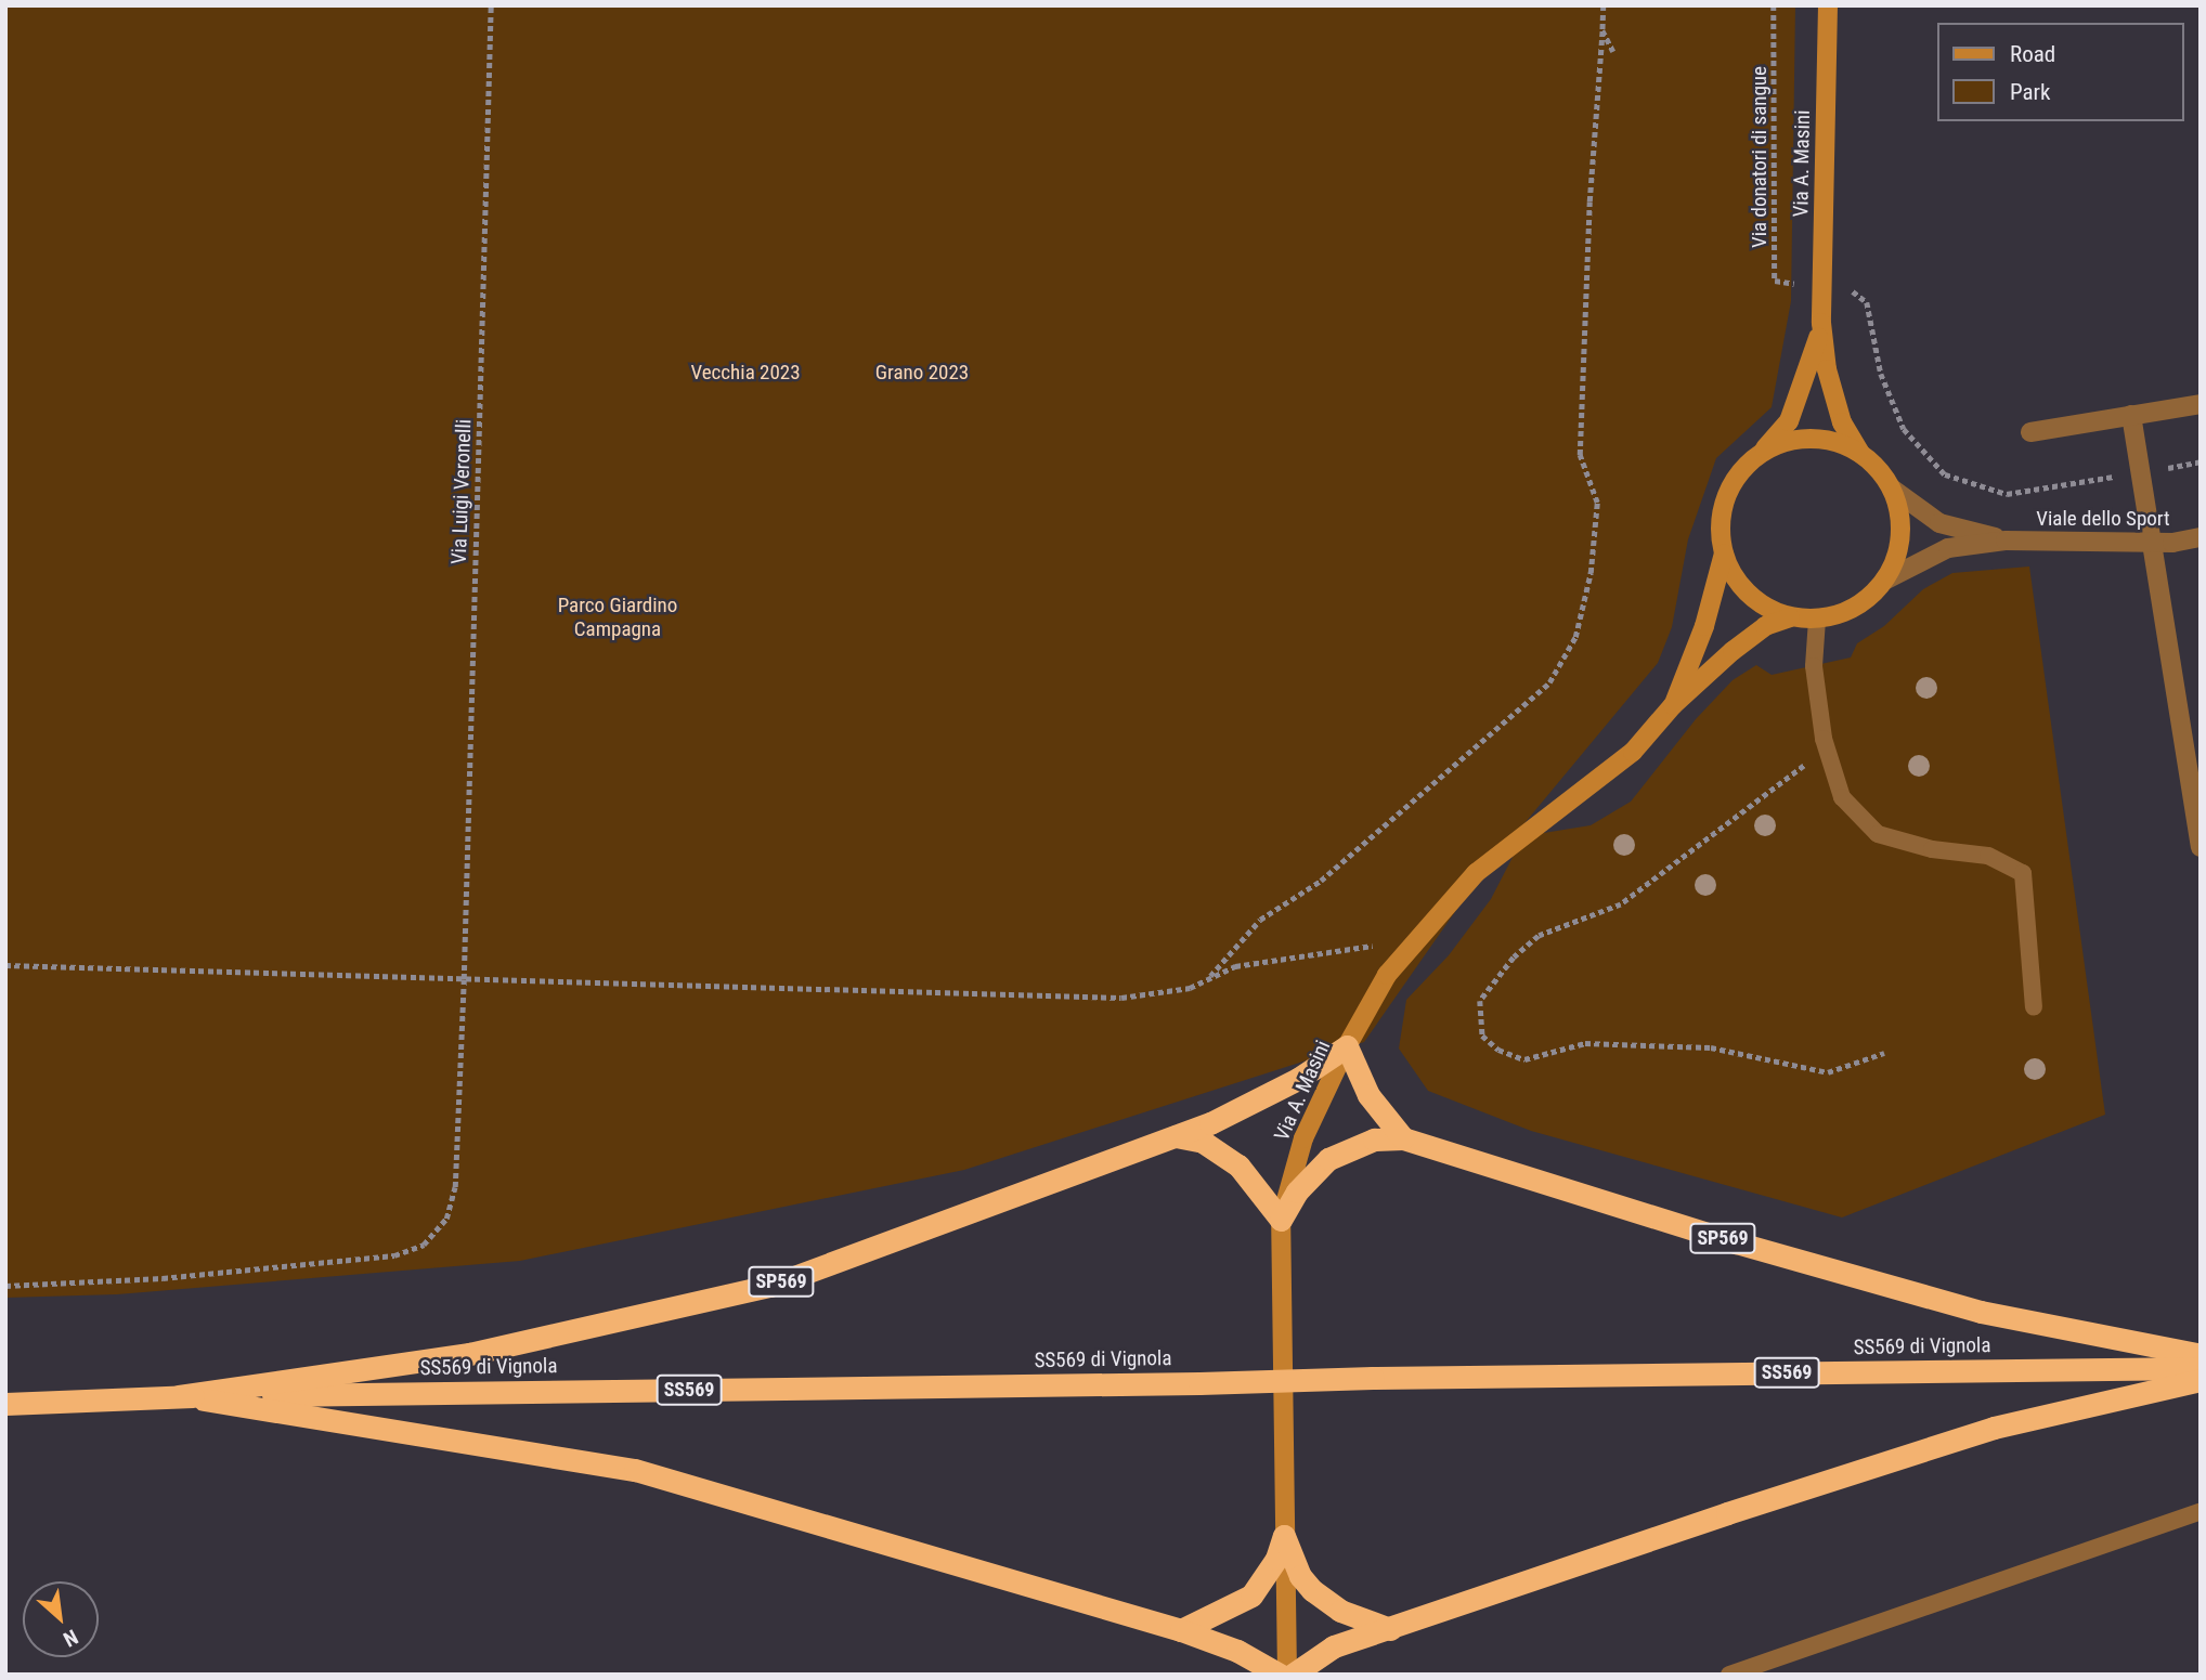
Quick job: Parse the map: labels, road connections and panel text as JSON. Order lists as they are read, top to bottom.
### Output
{
  "streets": {
    "highway": ["SP569", "SS569 di Vignola", "SS569"],
    "street": ["Via A. Masini", "Viale dello Sport"],
    "path": ["Via donatori di sangue", "Via Luigi Veronelli"]
  },
  "crossings": [
    ["Via A. Masini", "Viale dello Sport"],
    ["Via A. Masini", "SP569"],
    ["SP569", "SS569 di Vignola"]
  ],
  "parks": ["Vecchia 2023", "Grano 2023", "Parco Giardino Campagna"],
  "legend": ["Road", "Park"],
  "north": "bottom right"
}
